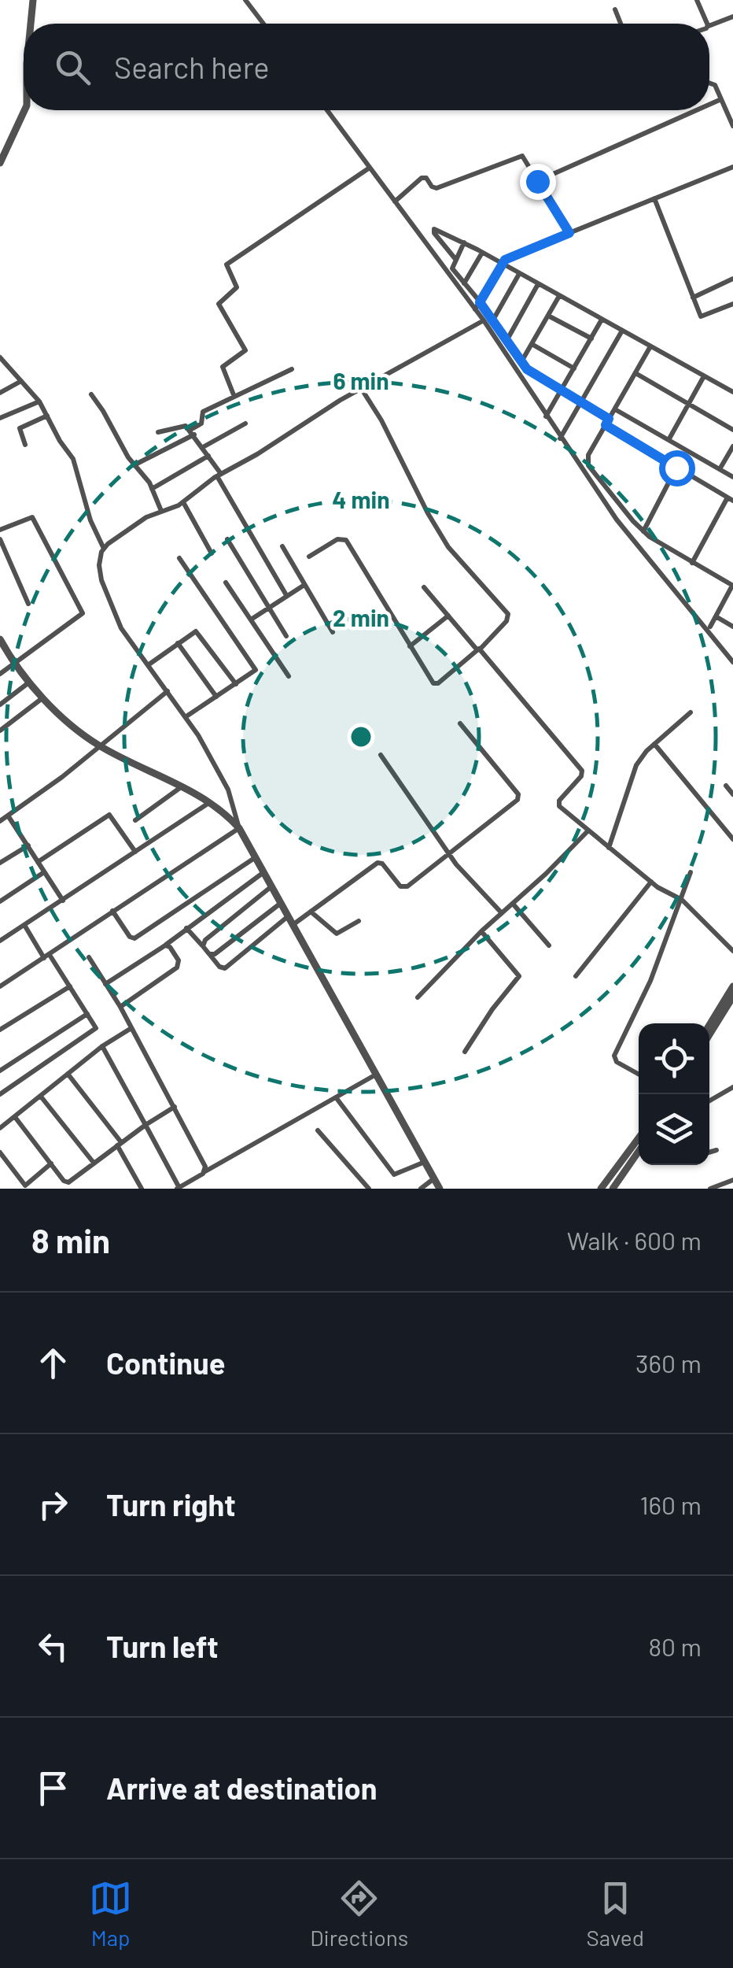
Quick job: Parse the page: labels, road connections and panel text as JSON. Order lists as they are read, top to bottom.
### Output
{
  "page": {
    "search": "Search here",
    "heading": ["8 min", "Walk · 600 m"],
    "list": [
      ["Continue", "360 m"],
      ["Turn right", "160 m"],
      ["Turn left", "80 m"],
      "Arrive at destination"
    ],
    "nav": ["Map", "Directions", "Saved"]
  },
  "rings": ["6 min", "4 min", "2 min"]
}
